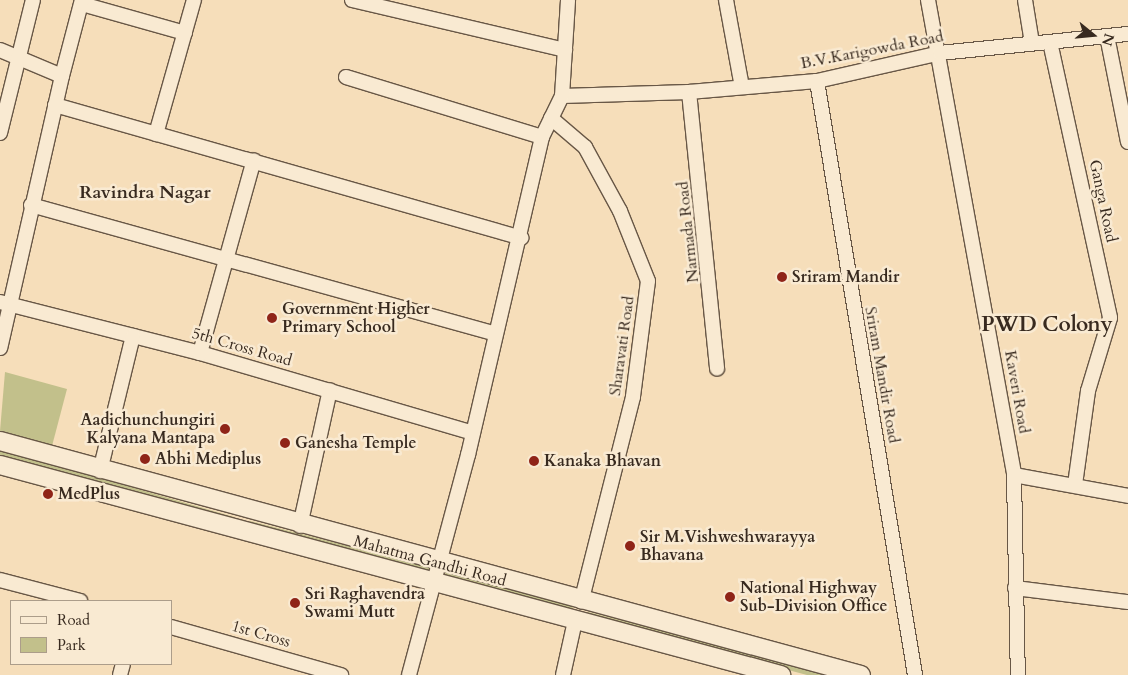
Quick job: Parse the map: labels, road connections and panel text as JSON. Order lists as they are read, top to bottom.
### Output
{
  "streets": {
    "street": [
      "B.V.Karigowda Road",
      "Ganga Road",
      "Narmada Road",
      "Sharavati Road",
      "5th Cross Road",
      "Sriram Mandir Road",
      "Kaveri Road",
      "Mahatma Gandhi Road",
      "1st Cross"
    ]
  },
  "crossings": [
    ["B.V.Karigowda Road", "Ganga Road"],
    ["B.V.Karigowda Road", "Narmada Road"],
    ["B.V.Karigowda Road", "Sriram Mandir Road"],
    ["B.V.Karigowda Road", "Kaveri Road"],
    ["Sharavati Road", "Mahatma Gandhi Road"]
  ],
  "districts": ["Ravindra Nagar", "PWD Colony"],
  "places": [
    "Sriram Mandir",
    "Government Higher Primary School",
    "Aadichunchungiri Kalyana Mantapa",
    "Ganesha Temple",
    "Abhi Mediplus",
    "Kanaka Bhavan",
    "MedPlus",
    "Sir M.Vishweshwarayya Bhavana",
    "National Highway Sub-Division Office",
    "Sri Raghavendra Swami Mutt"
  ],
  "legend": ["Road", "Park"],
  "north": "right"
}
